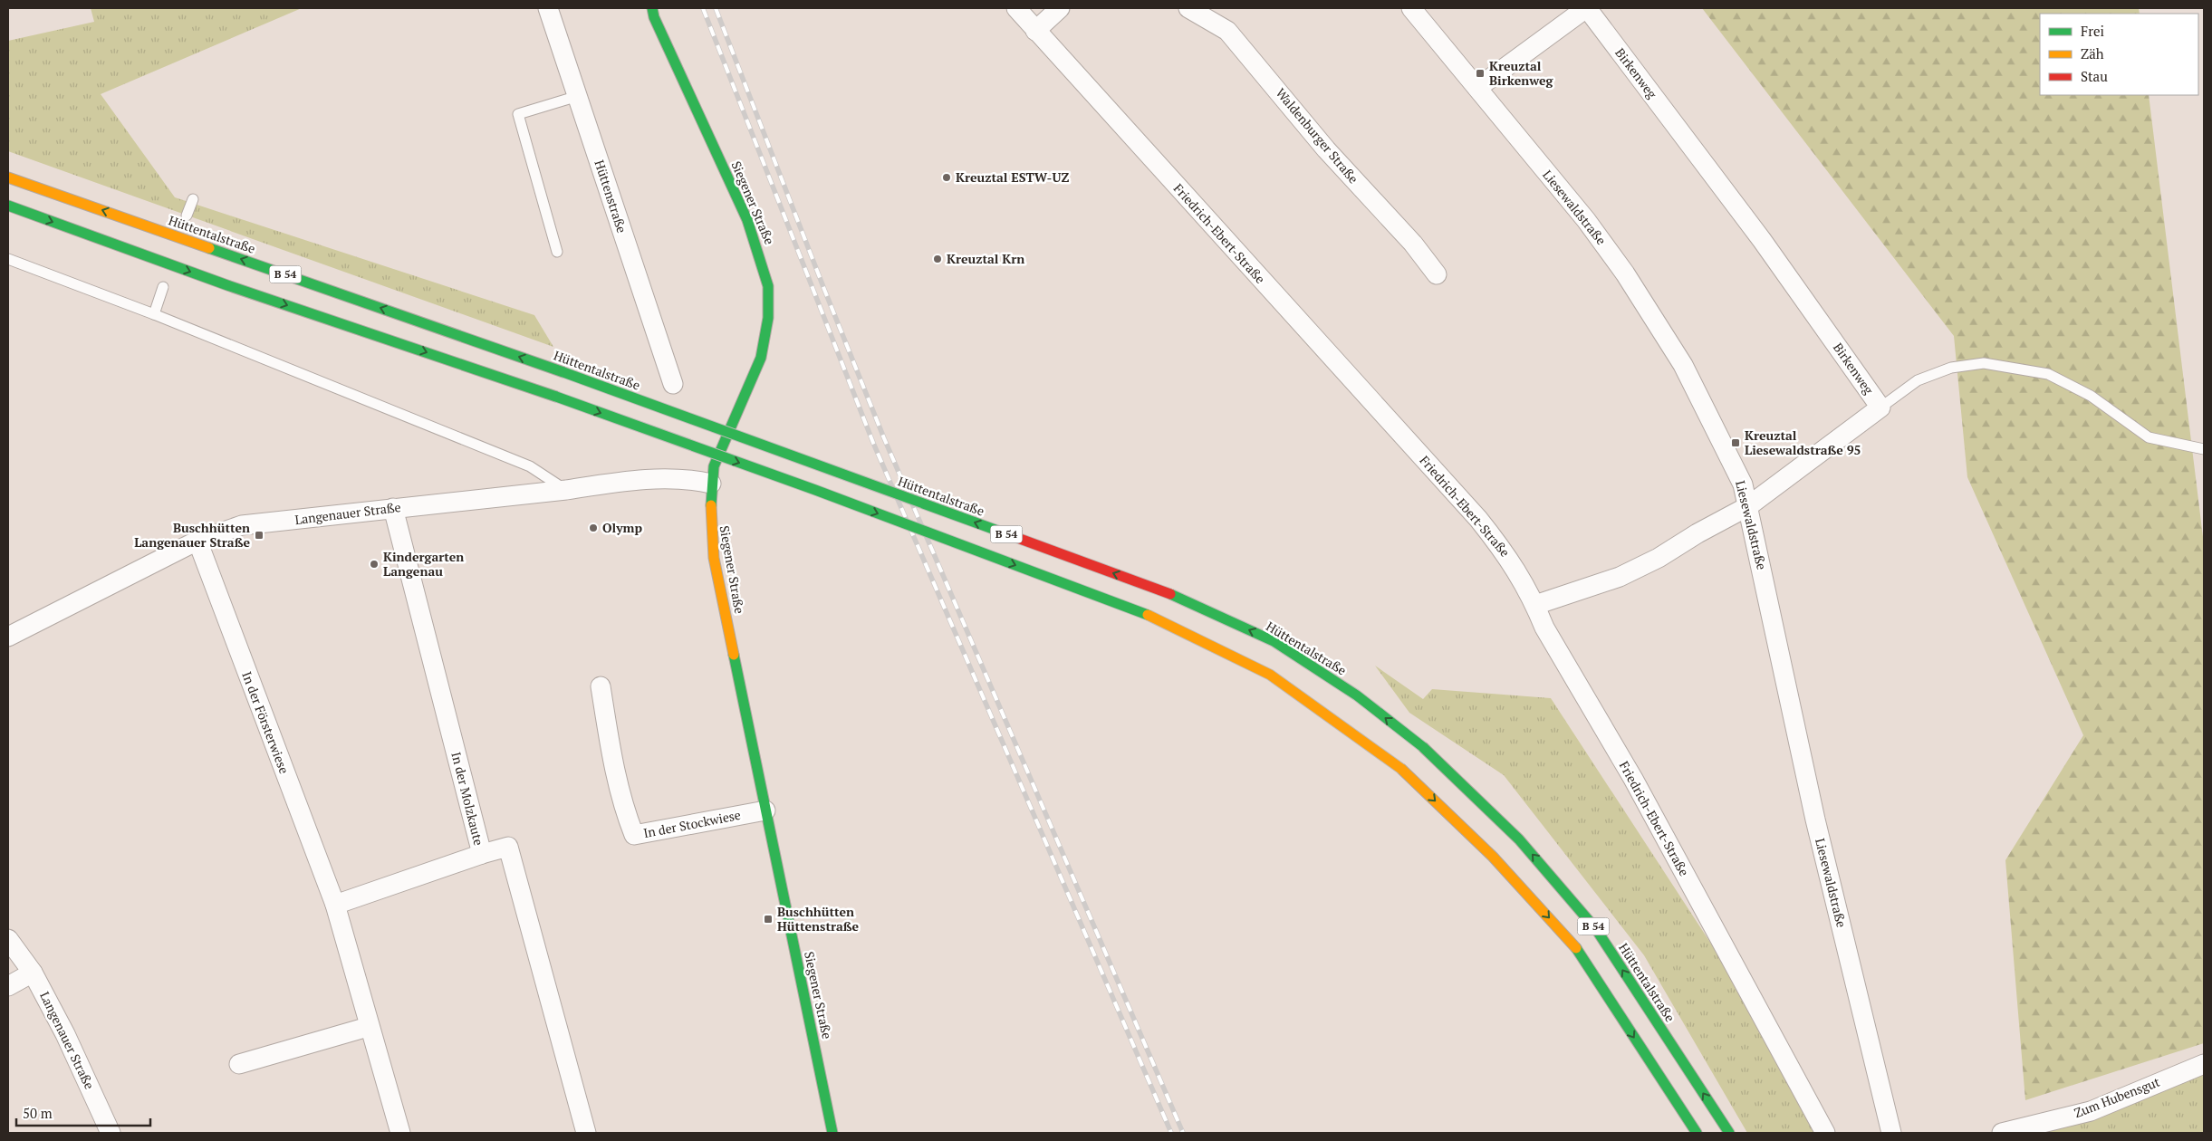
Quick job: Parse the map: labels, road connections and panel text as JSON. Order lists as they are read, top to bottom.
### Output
{
  "streets": {
    "main road": ["Siegener Straße", "Hüttentalstraße", "B 54"],
    "street": [
      "Birkenweg",
      "Waldenburger Straße",
      "Hüttenstraße",
      "Liesewaldstraße",
      "Friedrich-Ebert-Straße",
      "Langenauer Straße",
      "In der Försterwiese",
      "In der Molzkaute",
      "In der Stockwiese",
      "Zum Hubensgut"
    ]
  },
  "crossings": [
    ["Birkenweg", "Liesewaldstraße"],
    ["Birkenweg", "Friedrich-Ebert-Straße"],
    ["Siegener Straße", "Langenauer Straße"],
    ["Siegener Straße", "In der Stockwiese"],
    ["Langenauer Straße", "In der Försterwiese"],
    ["Langenauer Straße", "In der Molzkaute"]
  ],
  "places": {
    "transit": [
      "Kreuztal Birkenweg",
      "Kreuztal Liesewaldstraße 95",
      "Buschhütten Langenauer Straße",
      "Buschhütten Hüttenstraße"
    ],
    "other": [
      "Kreuztal ESTW-UZ",
      "Kreuztal Krn",
      "Olymp",
      "Kindergarten Langenau"
    ]
  },
  "legend": ["Frei", "Zäh", "Stau"],
  "scale_bar": "50 m"
}
